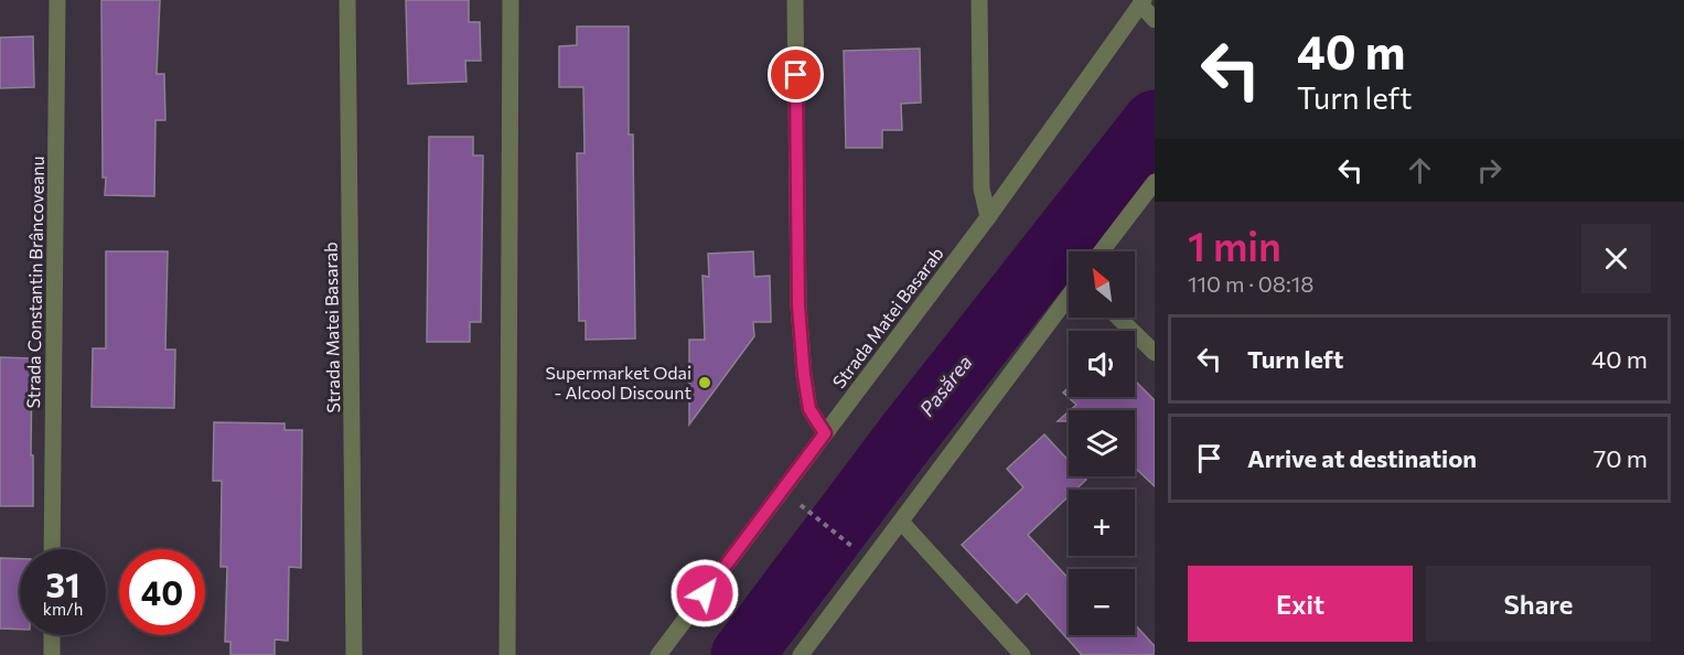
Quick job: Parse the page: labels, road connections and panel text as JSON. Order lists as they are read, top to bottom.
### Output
{
  "streets": {
    "street": ["Strada Constantin Brâncoveanu", "Strada Matei Basarab"]
  },
  "water": ["Pasărea"],
  "places": ["Supermarket Odai - Alcool Discount"],
  "north": "top left",
  "page": {
    "turn": ["40 m", "Turn left"],
    "heading": ["1 min", "110 m · 08:18"],
    "map_buttons": ["+", "−"],
    "list": [
      {
        "name": "Turn left",
        "value": "40 m"
      },
      {
        "name": "Arrive at destination",
        "value": "70 m"
      }
    ],
    "speed": "31 km/h",
    "limit": "40",
    "buttons": ["Exit", "Share"]
  }
}
